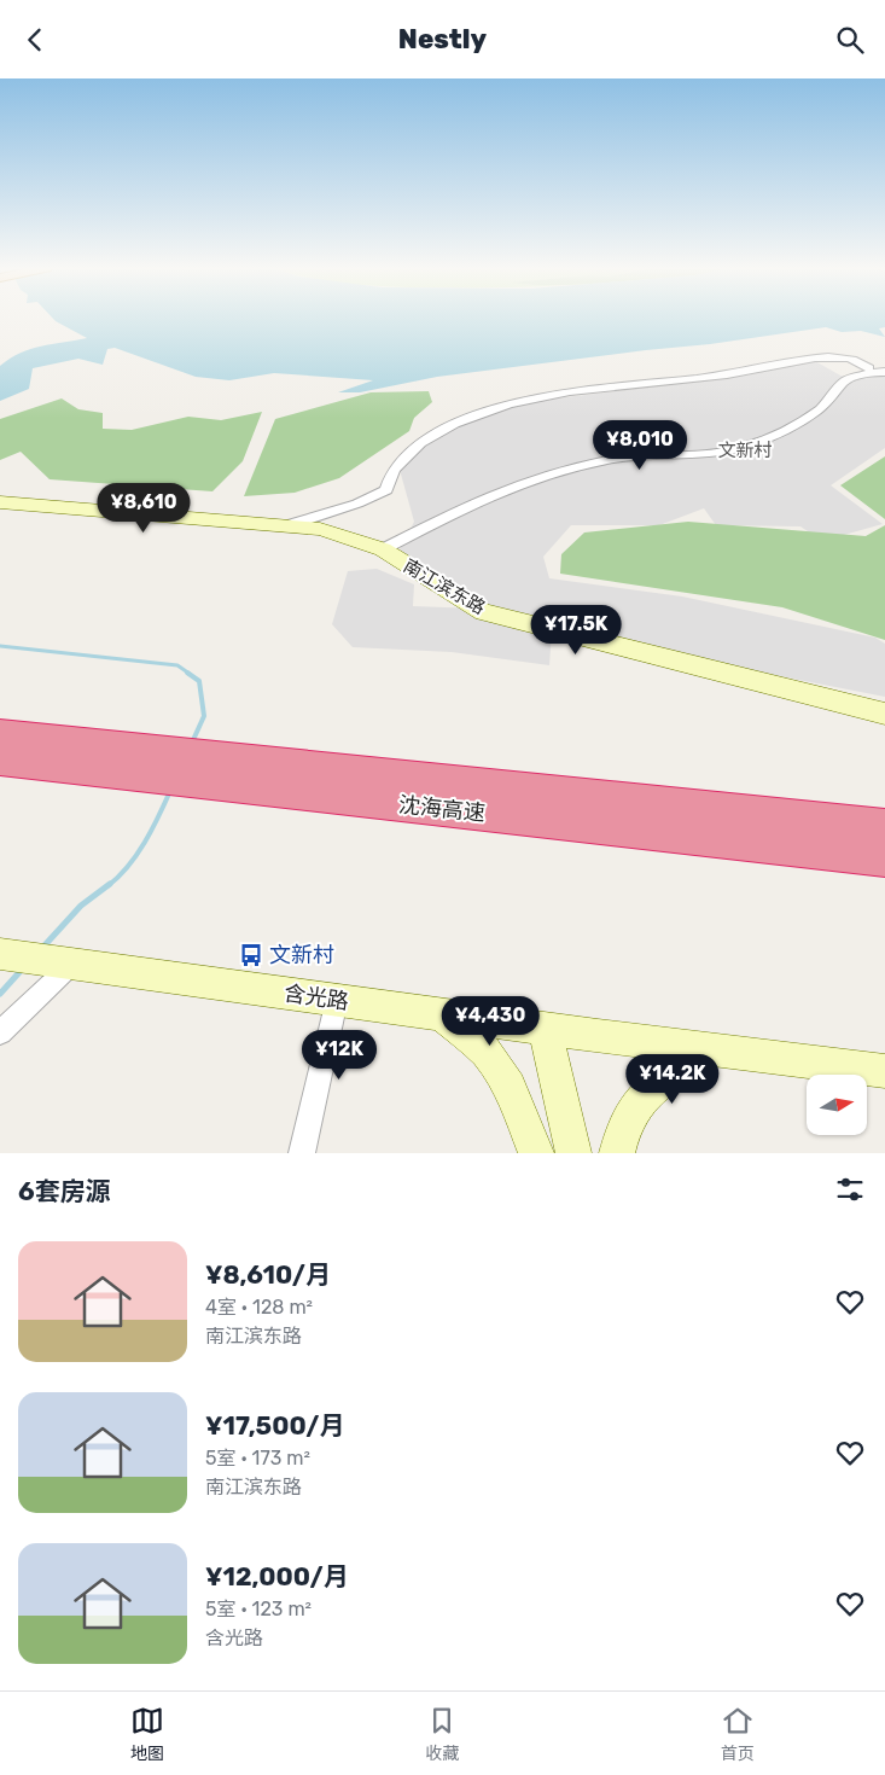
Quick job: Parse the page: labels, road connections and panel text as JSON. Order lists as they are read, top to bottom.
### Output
{
  "streets": {
    "highway": ["沈海高速"],
    "main road": ["南江滨东路", "含光路"]
  },
  "districts": ["文新村"],
  "places": {
    "bus stop": ["文新村"]
  },
  "north": "right",
  "page": {
    "header": "Nestly",
    "price": [
      "¥8,010",
      "¥8,610",
      "¥17.5K",
      "¥4,430",
      "¥12K",
      "¥14.2K"
    ],
    "heading": "6套房源",
    "list": [
      {
        "name": "¥8,610/月",
        "note": "4室 · 128 m² · 南江滨东路"
      },
      {
        "name": "¥17,500/月",
        "note": "5室 · 173 m² · 南江滨东路"
      },
      {
        "name": "¥12,000/月",
        "note": "5室 · 123 m² · 含光路"
      }
    ],
    "tabs": ["地图", "收藏", "首页"]
  }
}
